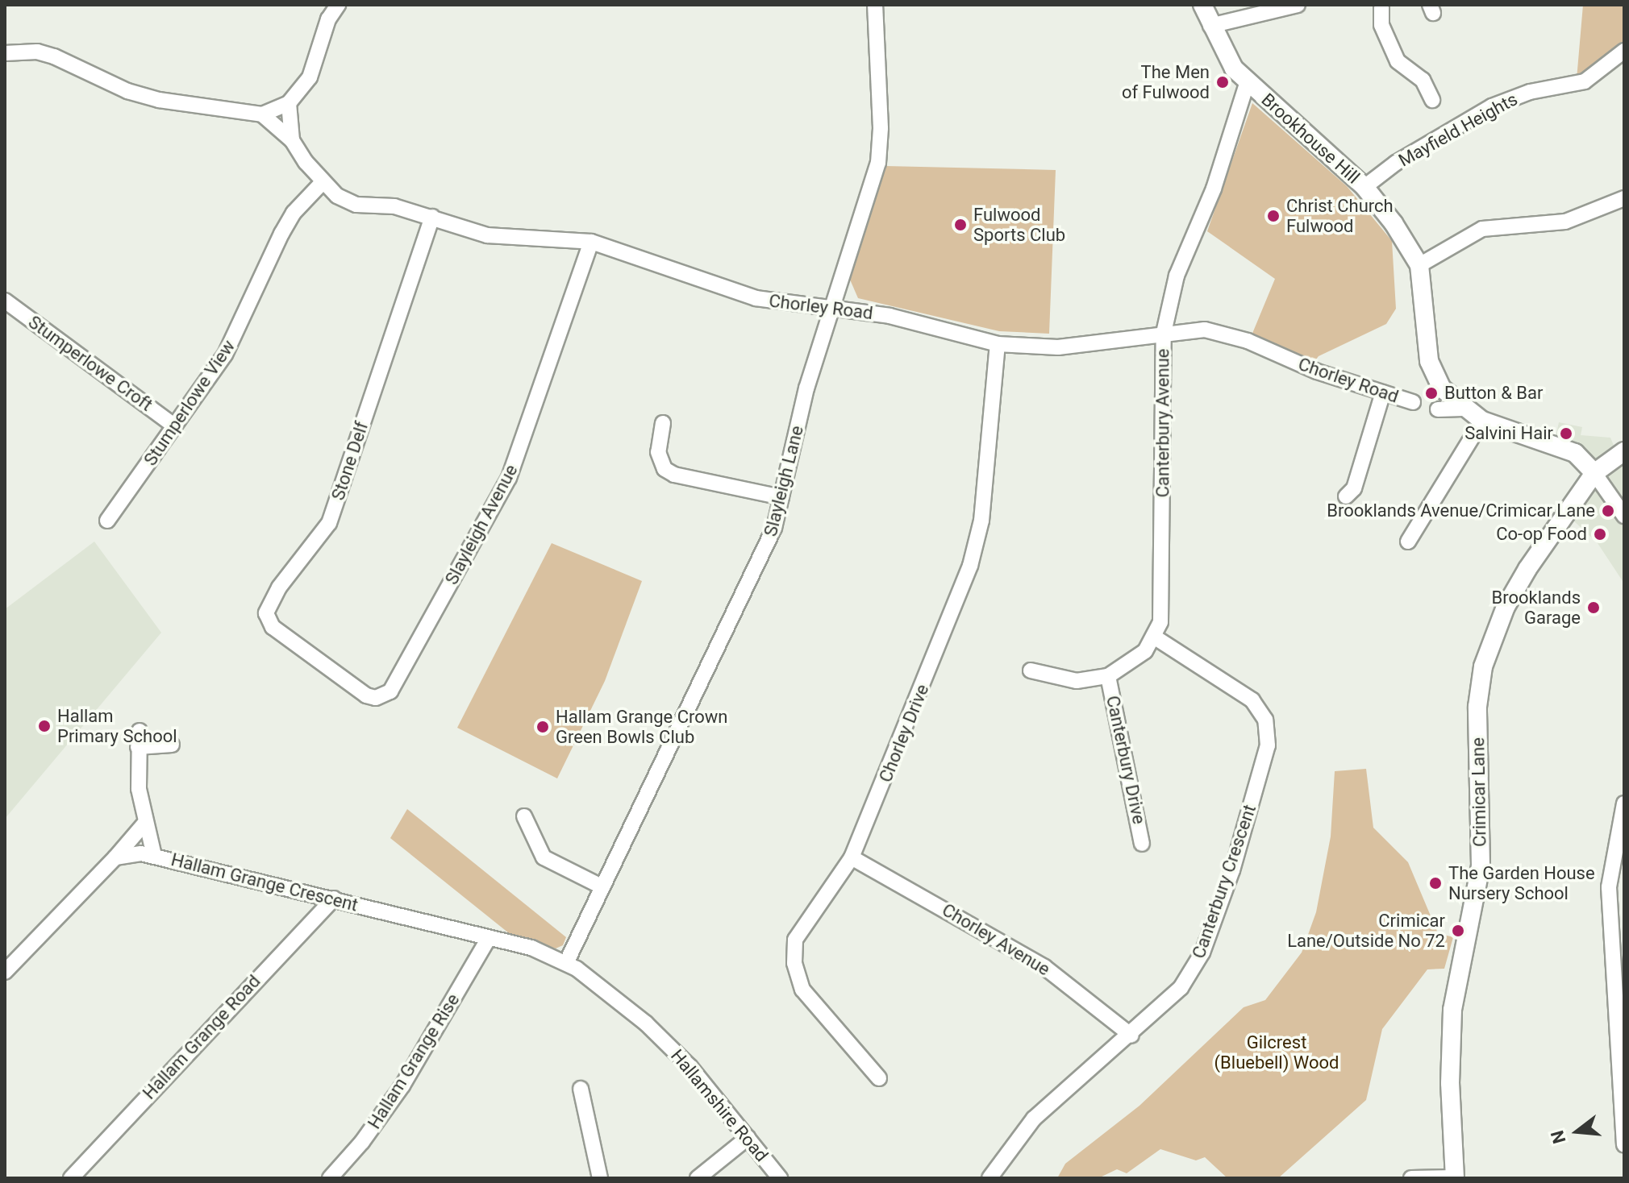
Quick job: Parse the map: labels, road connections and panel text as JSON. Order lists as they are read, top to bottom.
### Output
{
  "streets": {
    "street": [
      "Mayfield Heights",
      "Brookhouse Hill",
      "Chorley Road",
      "Stumperlowe Croft",
      "Stumperlowe View",
      "Canterbury Avenue",
      "Stone Delf",
      "Slayleigh Lane",
      "Slayleigh Avenue",
      "Chorley Drive",
      "Canterbury Drive",
      "Crimicar Lane",
      "Canterbury Crescent",
      "Hallam Grange Crescent",
      "Chorley Avenue",
      "Hallam Grange Road",
      "Hallam Grange Rise",
      "Hallamshire Road"
    ]
  },
  "crossings": [
    ["Mayfield Heights", "Brookhouse Hill"],
    ["Brookhouse Hill", "Canterbury Avenue"],
    ["Brookhouse Hill", "Crimicar Lane"],
    ["Chorley Road", "Stumperlowe View"],
    ["Chorley Road", "Canterbury Avenue"],
    ["Chorley Road", "Stone Delf"],
    ["Chorley Road", "Slayleigh Lane"],
    ["Chorley Road", "Slayleigh Avenue"],
    ["Chorley Road", "Chorley Drive"],
    ["Stumperlowe Croft", "Stumperlowe View"],
    ["Canterbury Avenue", "Canterbury Drive"],
    ["Canterbury Avenue", "Canterbury Crescent"],
    ["Stone Delf", "Slayleigh Avenue"],
    ["Slayleigh Lane", "Hallam Grange Crescent"],
    ["Slayleigh Lane", "Hallamshire Road"],
    ["Chorley Drive", "Chorley Avenue"],
    ["Canterbury Crescent", "Chorley Avenue"],
    ["Hallam Grange Crescent", "Hallam Grange Road"],
    ["Hallam Grange Crescent", "Hallam Grange Rise"],
    ["Hallam Grange Crescent", "Hallamshire Road"]
  ],
  "parks": ["Gilcrest (Bluebell) Wood"],
  "places": [
    "The Men of Fulwood",
    "Christ Church Fulwood",
    "Fulwood Sports Club",
    "Button & Bar",
    "Salvini Hair",
    "Brooklands Avenue/Crimicar Lane",
    "Co-op Food",
    "Brooklands Garage",
    "Hallam Primary School",
    "Hallam Grange Crown Green Bowls Club",
    "The Garden House Nursery School",
    "Crimicar Lane/Outside No 72"
  ],
  "north": "left"
}
